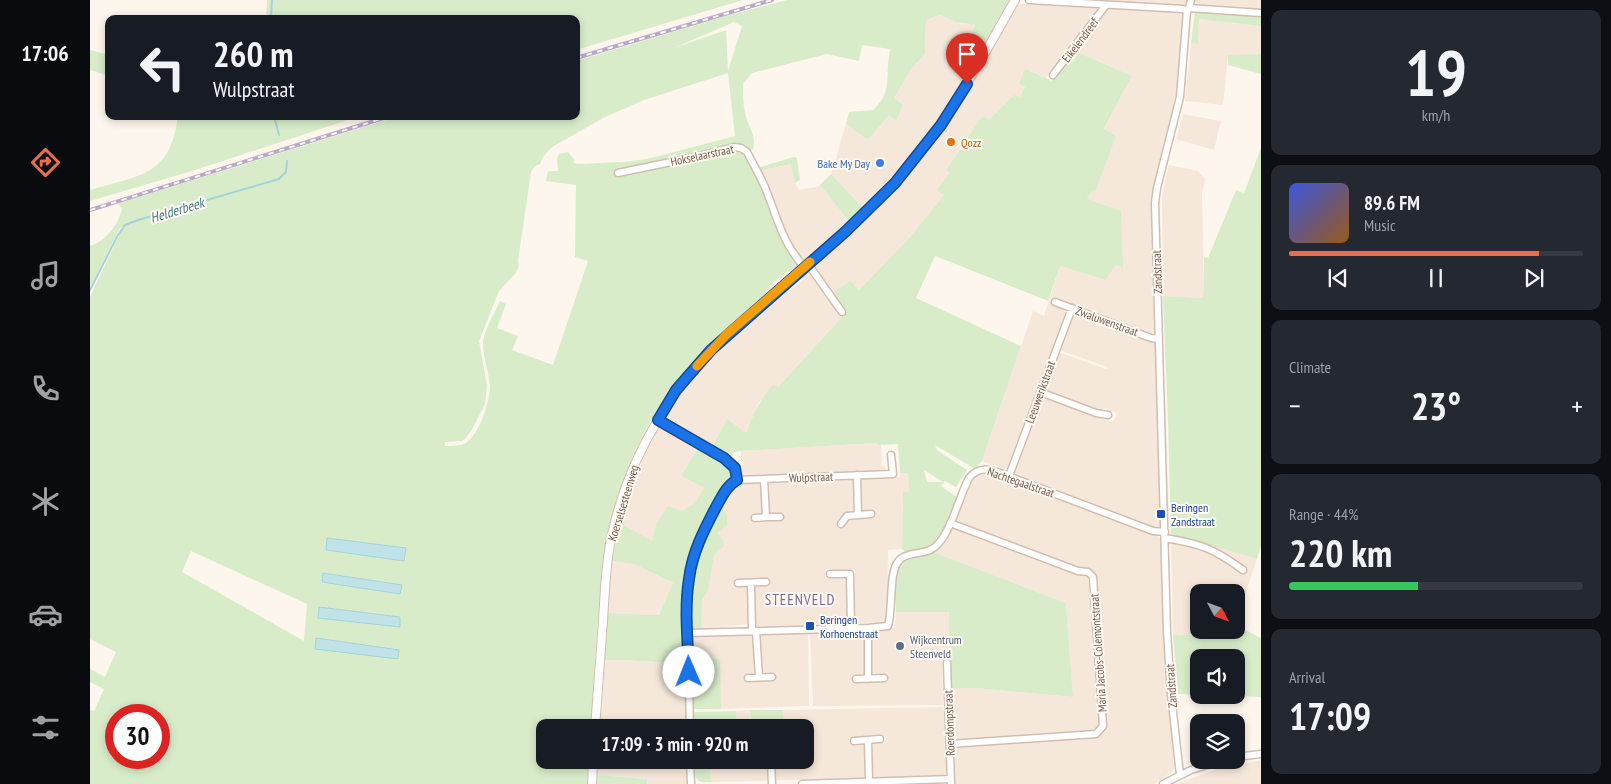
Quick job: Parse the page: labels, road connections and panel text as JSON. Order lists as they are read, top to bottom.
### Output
{
  "streets": {
    "street": [
      "Eikelendreef",
      "Hokselaarstraat",
      "Zandstraat",
      "Zwaluwenstraat",
      "Leeuwerikstraat",
      "Wulpstraat",
      "Nachtegaalstraat",
      "Koerselsesteenweg",
      "Maria Jacobs-Colemontstraat",
      "Roerdompstraat"
    ]
  },
  "crossings": [
    ["Hokselaarstraat", "Koerselsesteenweg"],
    ["Zandstraat", "Zwaluwenstraat"],
    ["Zandstraat", "Nachtegaalstraat"],
    ["Zwaluwenstraat", "Leeuwerikstraat"],
    ["Leeuwerikstraat", "Nachtegaalstraat"],
    ["Nachtegaalstraat", "Maria Jacobs-Colemontstraat"],
    ["Maria Jacobs-Colemontstraat", "Roerdompstraat"]
  ],
  "districts": ["STEENVELD"],
  "water": ["Helderbeek"],
  "places": {
    "other": ["Qozz", "Bake My Day", "Wijkcentrum Steenveld"],
    "transit": ["Beringen Zandstraat", "Beringen Korhoenstraat"]
  },
  "north": "bottom right",
  "page": {
    "tabs": "17:06",
    "tile": [
      ["19", "km/h"],
      "Climate",
      ["Range · 44%", "220 km"],
      ["Arrival", "17:09"]
    ],
    "turn": ["260 m", "Wulpstraat"],
    "song": ["89.6 FM", "Music"],
    "heat": ["−", "23°", "+"],
    "limit": "30",
    "trip": "17:09 · 3 min · 920 m"
  }
}
